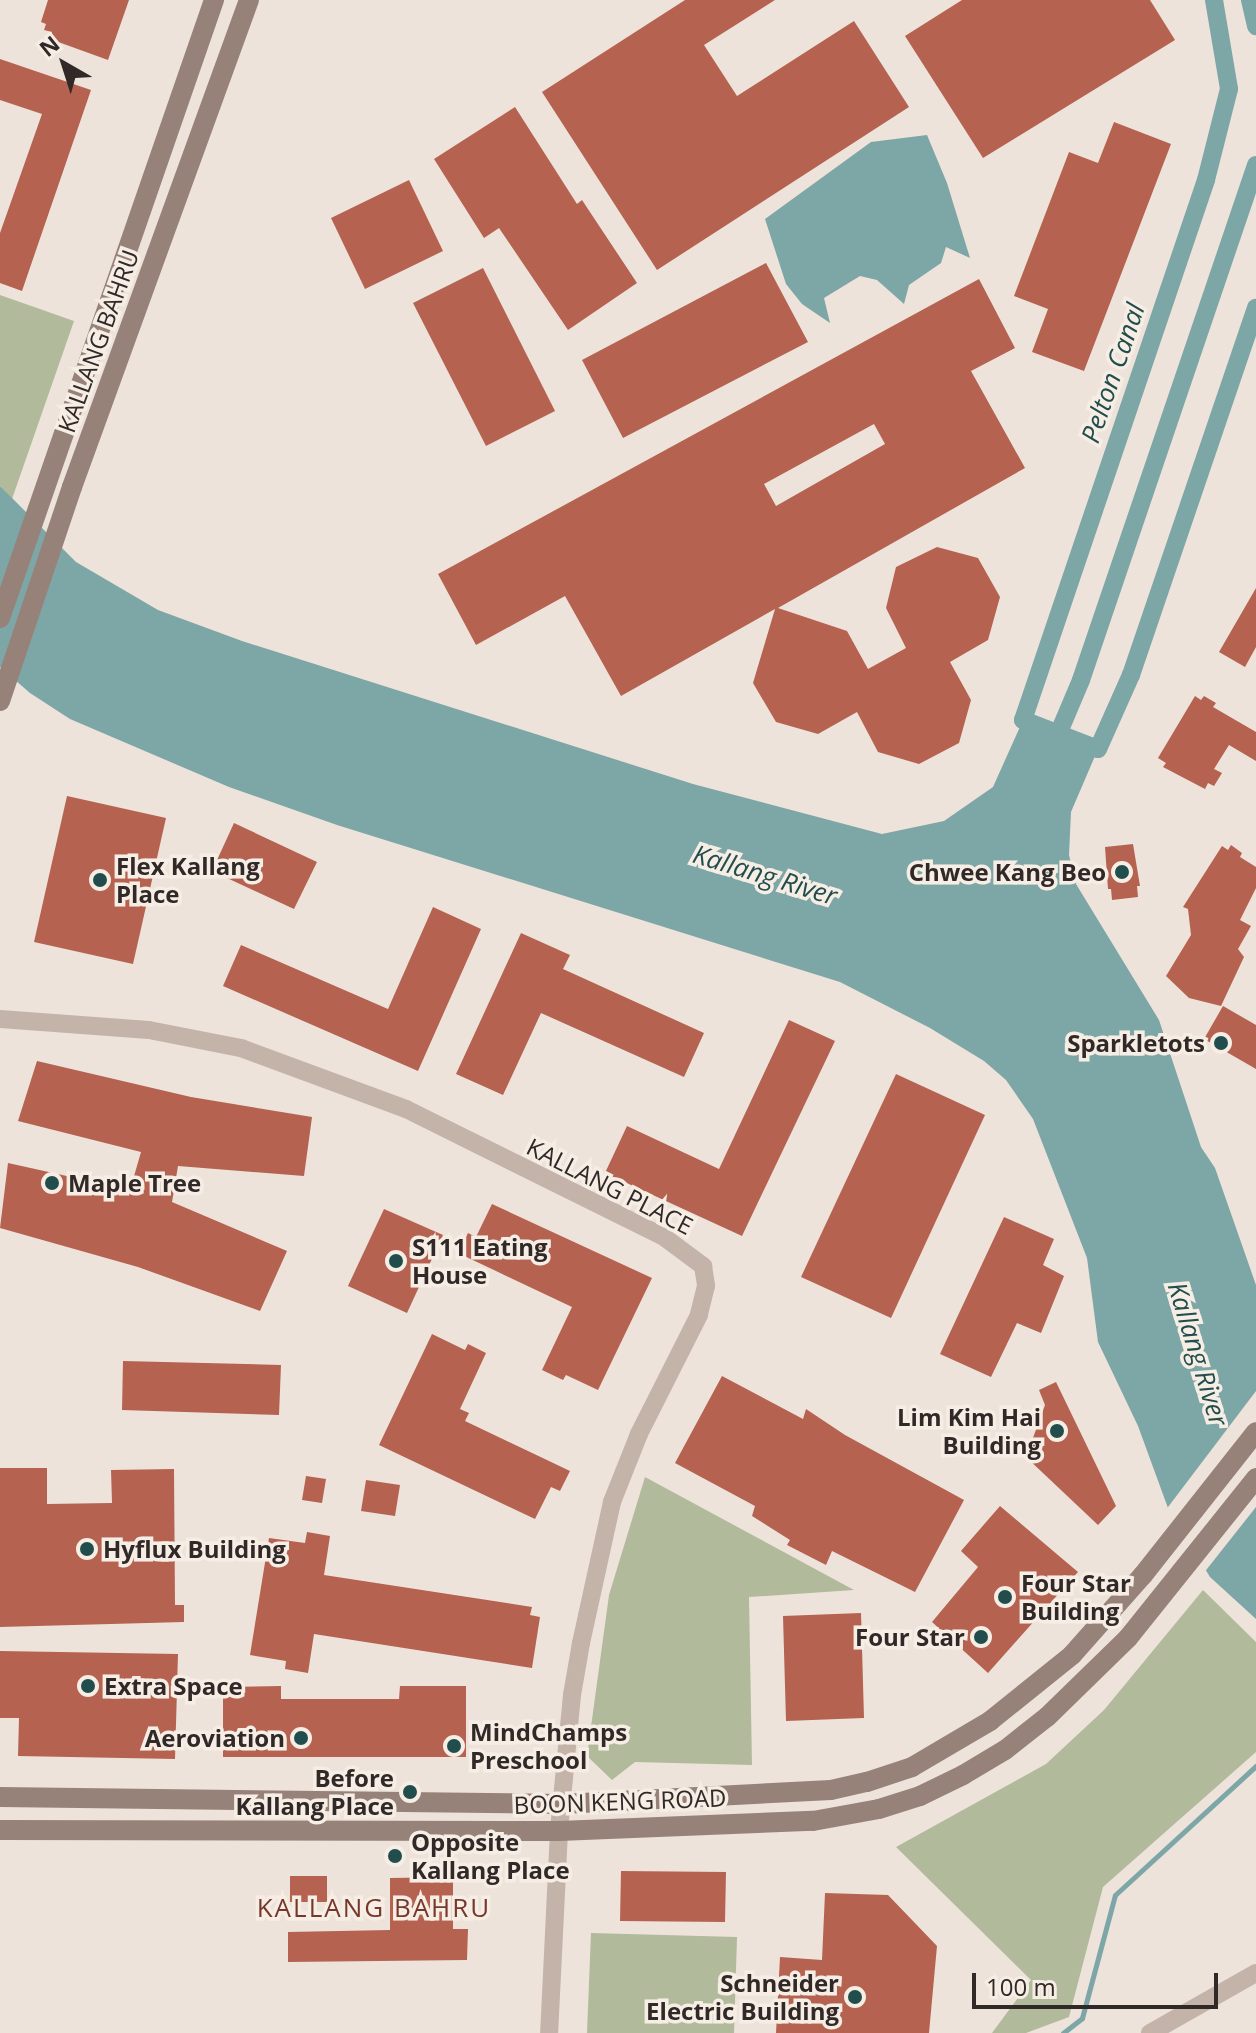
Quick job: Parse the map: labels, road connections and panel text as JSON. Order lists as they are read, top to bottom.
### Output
{
  "streets": {
    "main road": ["KALLANG BAHRU", "BOON KENG ROAD"],
    "street": ["KALLANG PLACE"]
  },
  "crossings": [
    ["KALLANG PLACE", "BOON KENG ROAD"]
  ],
  "districts": ["KALLANG BAHRU"],
  "water": ["Pelton Canal", "Kallang River"],
  "places": [
    "Chwee Kang Beo",
    "Flex Kallang Place",
    "Sparkletots",
    "Maple Tree",
    "S111 Eating House",
    "Lim Kim Hai Building",
    "Hyflux Building",
    "Four Star Building",
    "Four Star",
    "Extra Space",
    "Aeroviation",
    "MindChamps Preschool",
    "Before Kallang Place",
    "Opposite Kallang Place",
    "Schneider Electric Building"
  ],
  "scale_bar": "100 m",
  "north": "top left"
}
